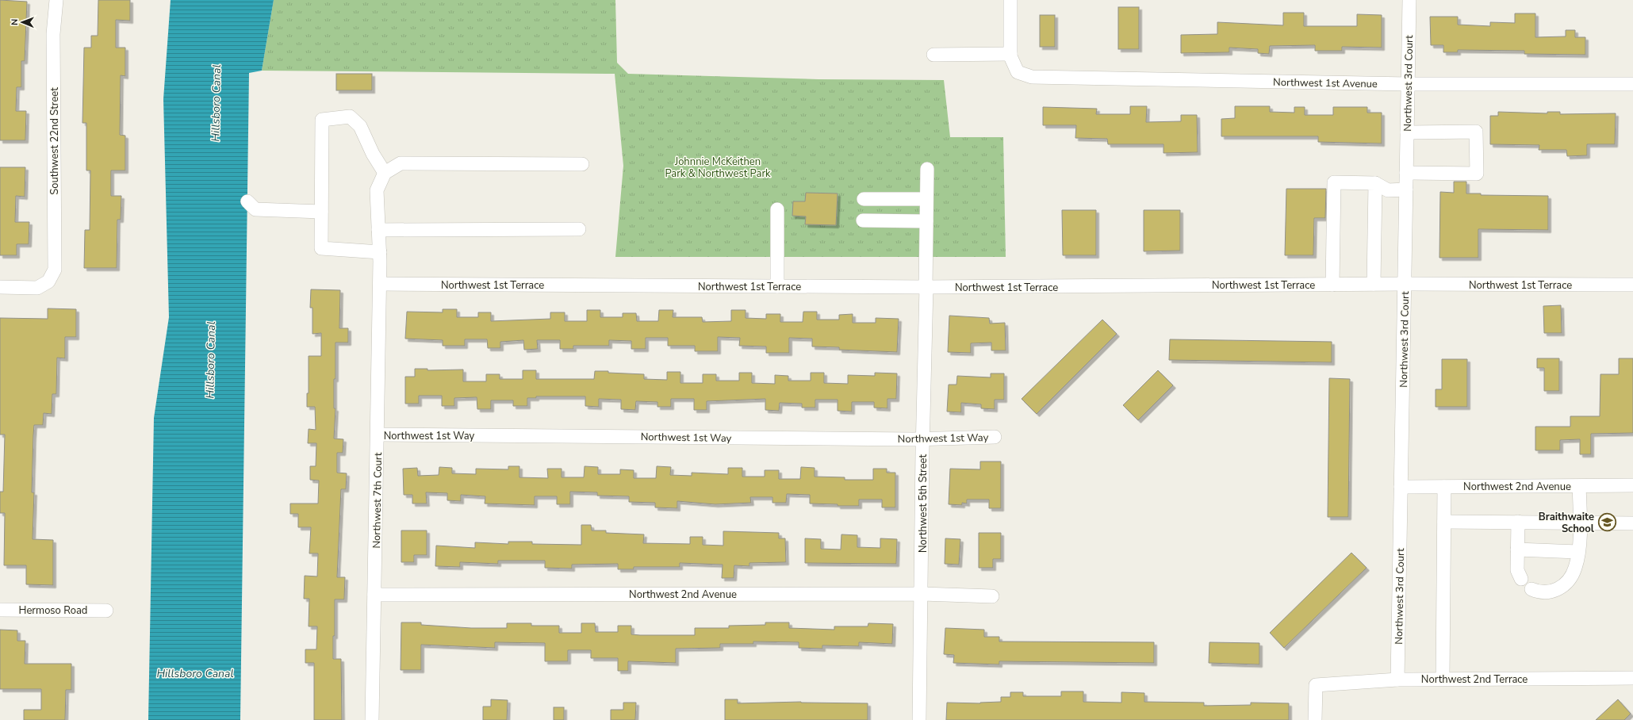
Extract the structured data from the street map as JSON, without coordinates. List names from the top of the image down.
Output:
{
  "streets": {
    "street": [
      "Northwest 1st Avenue",
      "Northwest 3rd Court",
      "Southwest 22nd Street",
      "Northwest 1st Terrace",
      "Northwest 1st Way",
      "Northwest 2nd Avenue",
      "Northwest 7th Court",
      "Northwest 5th Street",
      "Hermoso Road",
      "Northwest 2nd Terrace"
    ]
  },
  "crossings": [
    ["Northwest 1st Avenue", "Northwest 3rd Court"],
    ["Northwest 3rd Court", "Northwest 1st Terrace"],
    ["Northwest 3rd Court", "Northwest 2nd Avenue"],
    ["Northwest 3rd Court", "Northwest 2nd Terrace"],
    ["Northwest 1st Terrace", "Northwest 7th Court"],
    ["Northwest 1st Terrace", "Northwest 5th Street"],
    ["Northwest 1st Way", "Northwest 7th Court"],
    ["Northwest 1st Way", "Northwest 5th Street"],
    ["Northwest 2nd Avenue", "Northwest 7th Court"],
    ["Northwest 2nd Avenue", "Northwest 5th Street"]
  ],
  "water": ["Hillsboro Canal"],
  "parks": ["Johnnie McKeithen Park & Northwest Park"],
  "places": {
    "school or university": ["Braithwaite School"]
  },
  "north": "left"
}
